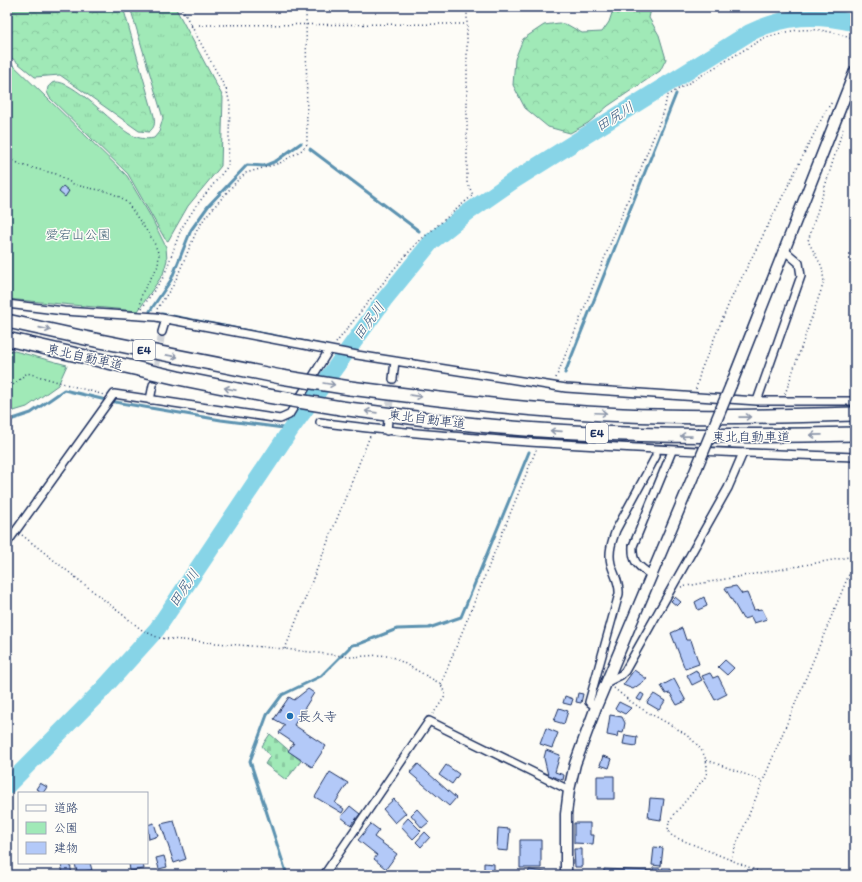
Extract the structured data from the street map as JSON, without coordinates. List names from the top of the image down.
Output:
{
  "streets": {
    "highway": ["E4", "東北自動車道"]
  },
  "water": ["田尻川"],
  "parks": ["愛宕山公園"],
  "places": ["長久寺"],
  "legend": ["道路", "公園", "建物"]
}
